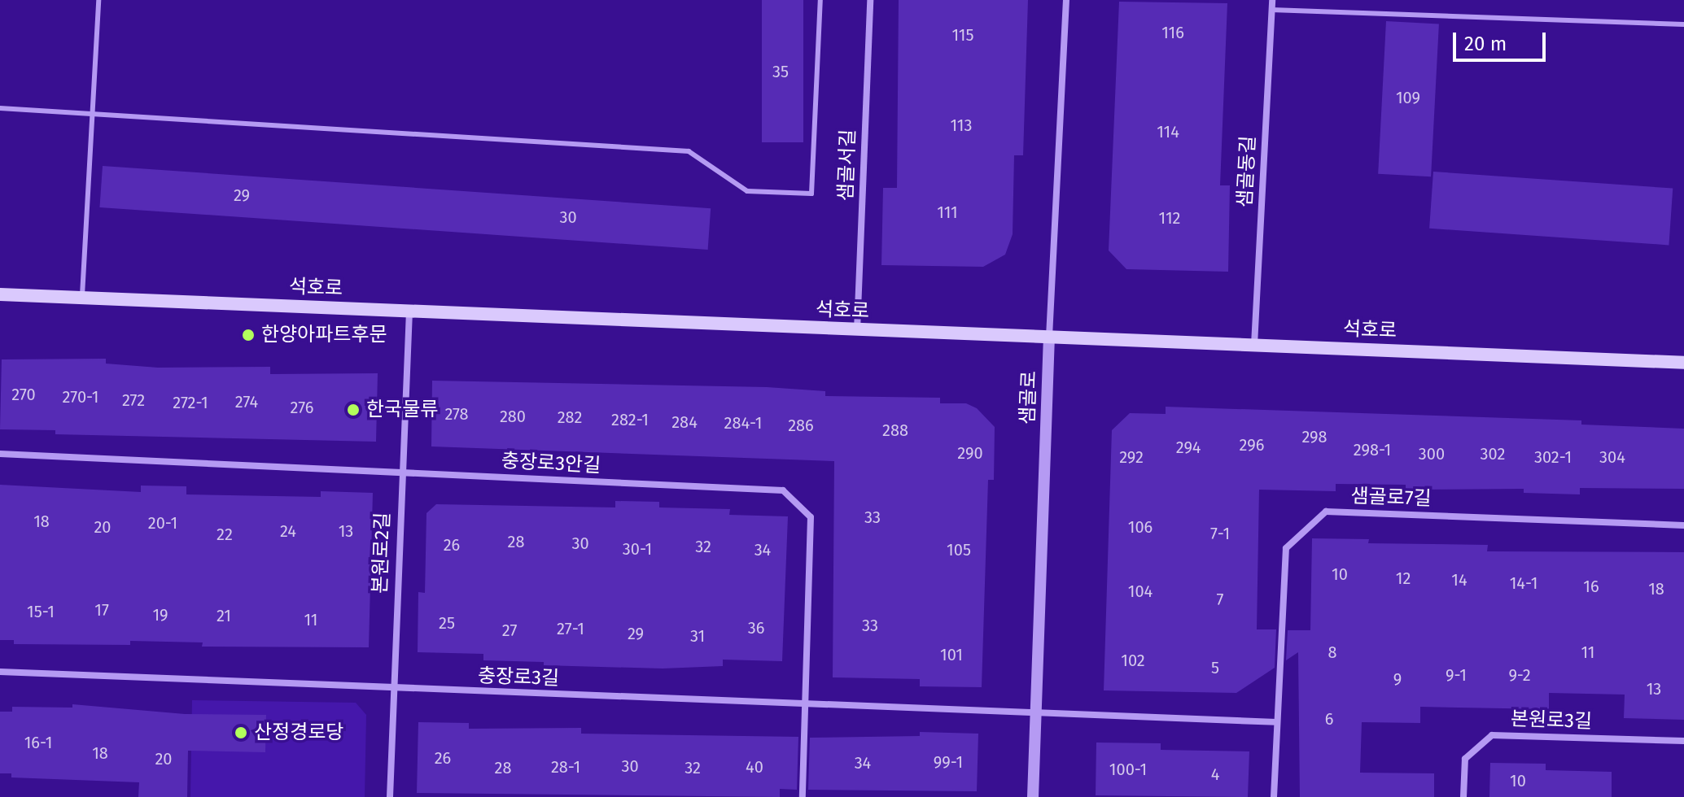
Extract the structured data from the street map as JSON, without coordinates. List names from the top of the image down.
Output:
{
  "streets": {
    "main road": ["석호로"],
    "street": [
      "샘골서길",
      "샘골동길",
      "샘골로",
      "충장로3안길",
      "샘골로7길",
      "본원로2길",
      "충장로3길",
      "본원로3길"
    ]
  },
  "crossings": [
    ["샘골서길", "석호로"],
    ["샘골동길", "석호로"],
    ["석호로", "샘골로"],
    ["석호로", "본원로2길"],
    ["샘골로", "충장로3길"],
    ["충장로3안길", "본원로2길"],
    ["충장로3안길", "충장로3길"],
    ["본원로2길", "충장로3길"]
  ],
  "places": ["한양아파트후문", "한국물류", "산정경로당"],
  "house_numbers": [
    "116",
    "115",
    "35",
    "109",
    "113",
    "114",
    "29",
    "111",
    "30",
    "112",
    "270",
    "270-1",
    "272",
    "274",
    "272-1",
    "276",
    "278",
    "280",
    "282",
    "282-1",
    "284",
    "284-1",
    "286",
    "288",
    "298",
    "296",
    "294",
    "298-1",
    "290",
    "300",
    "302",
    "292",
    "302-1",
    "304",
    "33",
    "18",
    "20-1",
    "20",
    "106",
    "24",
    "13",
    "7-1",
    "22",
    "28",
    "30",
    "26",
    "32",
    "30-1",
    "34",
    "105",
    "10",
    "12",
    "14",
    "14-1",
    "16",
    "18",
    "104",
    "7",
    "17",
    "15-1",
    "19",
    "21",
    "11",
    "25",
    "33",
    "36",
    "27-1",
    "27",
    "29",
    "31",
    "8",
    "11",
    "101",
    "102",
    "5",
    "9-1",
    "9-2",
    "9",
    "13",
    "6",
    "16-1",
    "18",
    "26",
    "20",
    "99-1",
    "34",
    "30",
    "28-1",
    "40",
    "28",
    "32",
    "100-1",
    "4",
    "10"
  ],
  "scale_bar": "20 m"
}
